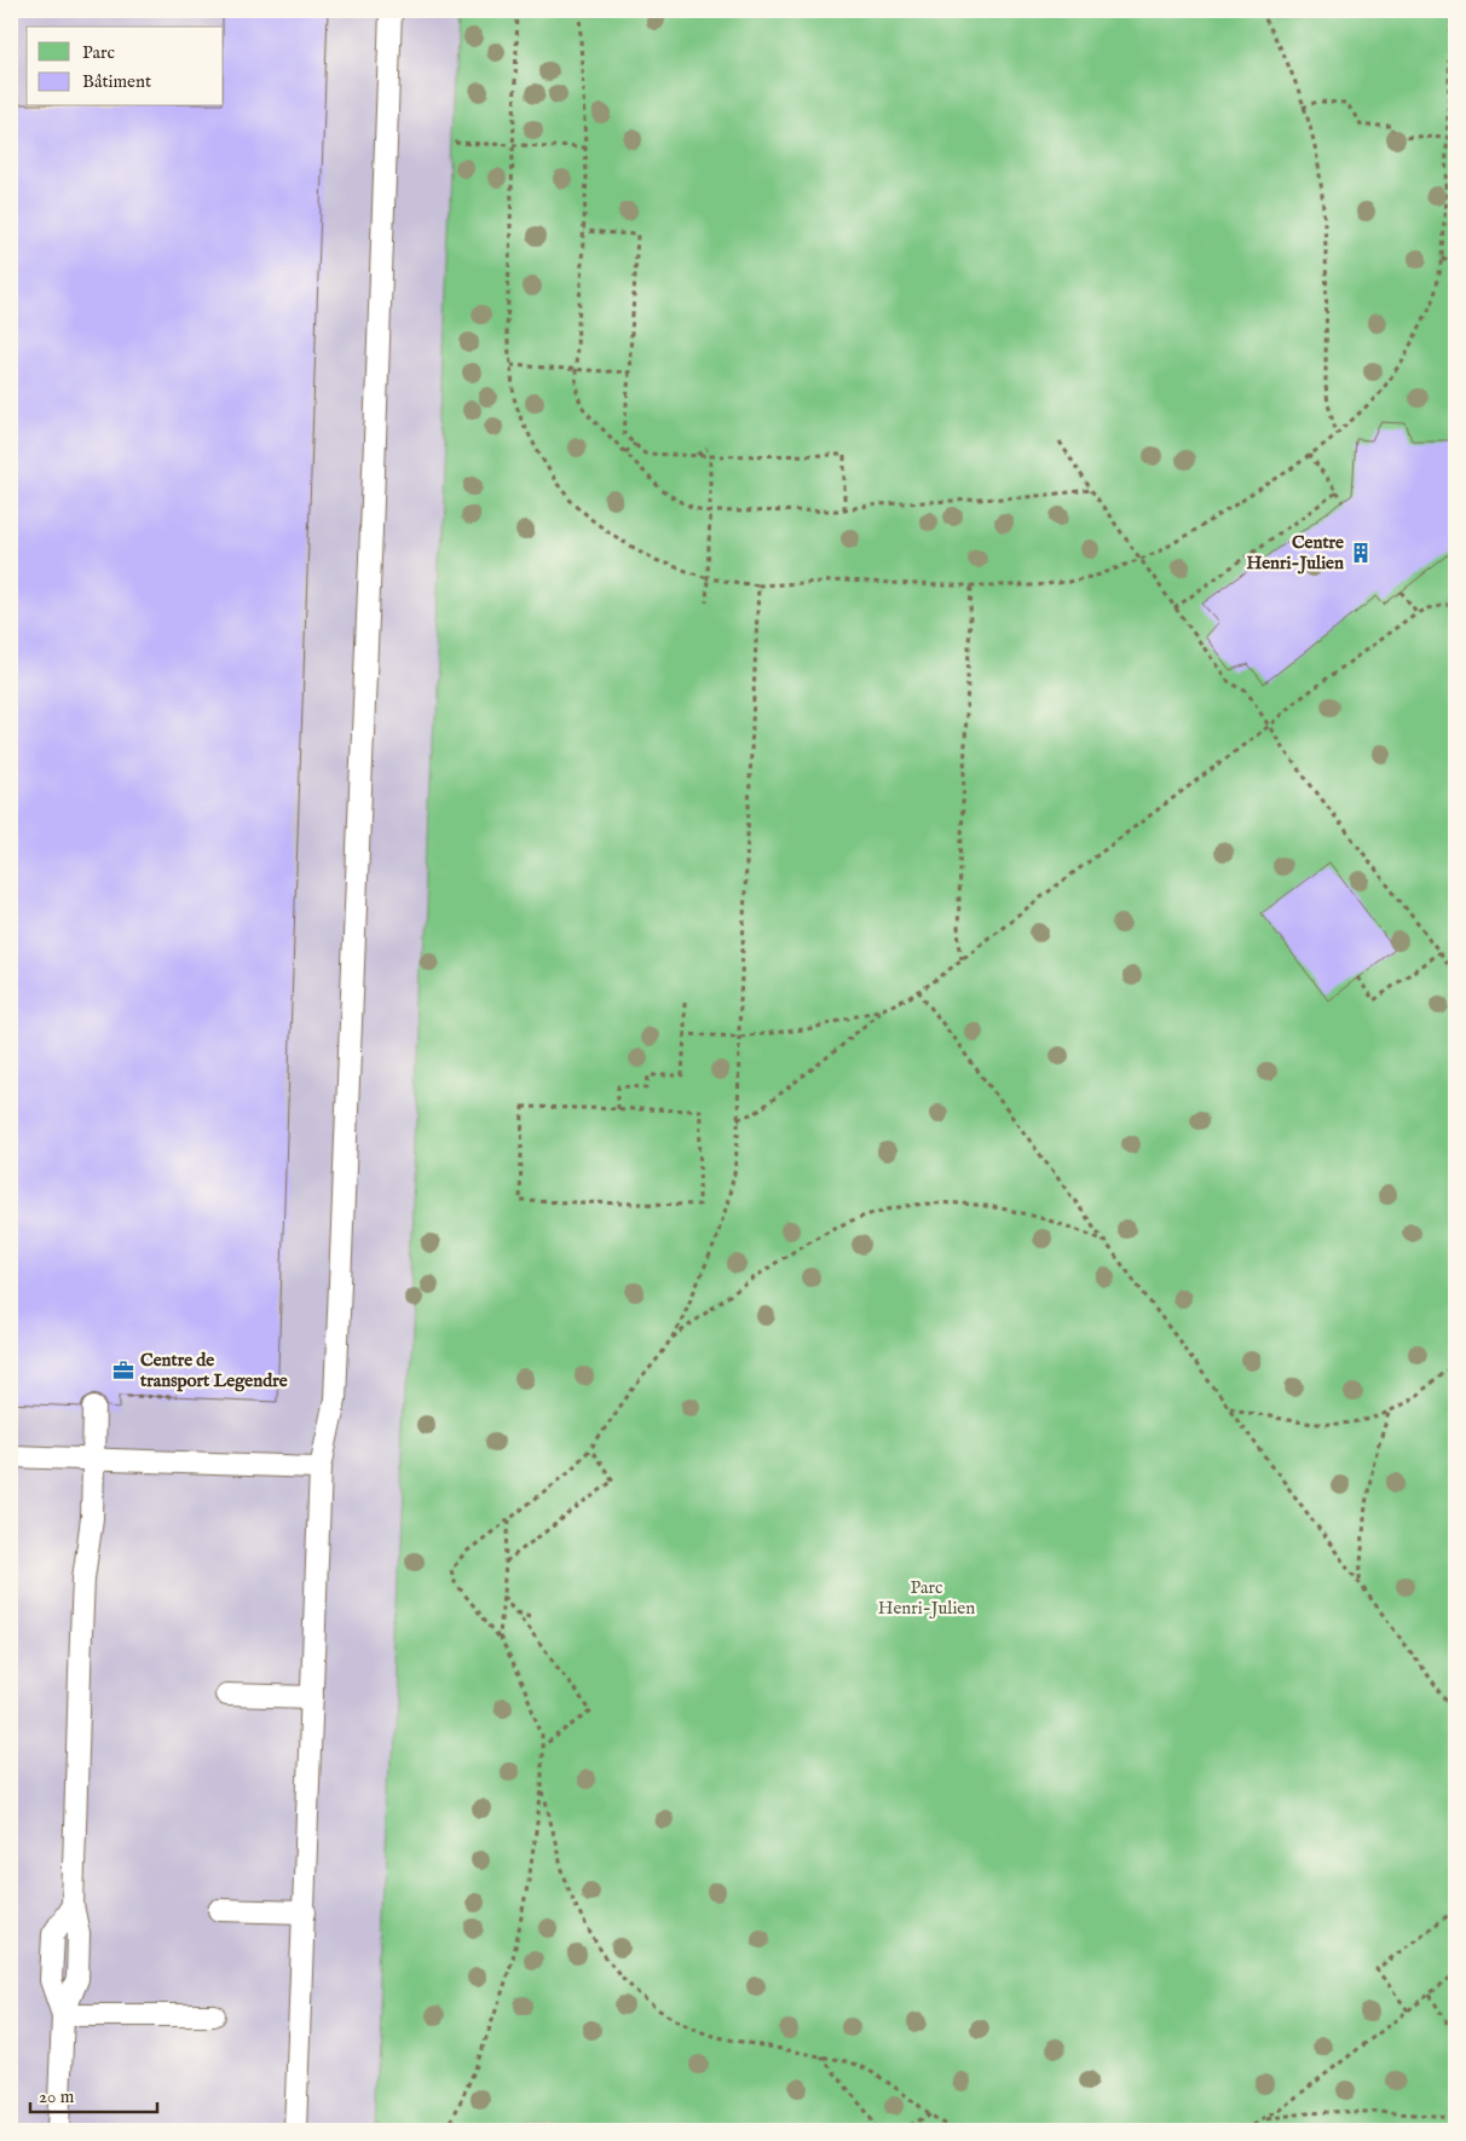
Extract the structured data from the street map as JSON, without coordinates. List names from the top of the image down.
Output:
{
  "parks": ["Parc Henri-Julien"],
  "places": {
    "building": ["Centre Henri-Julien"],
    "office": ["Centre de transport Legendre"]
  },
  "legend": ["Parc", "Bâtiment"],
  "scale_bar": "20 m"
}
